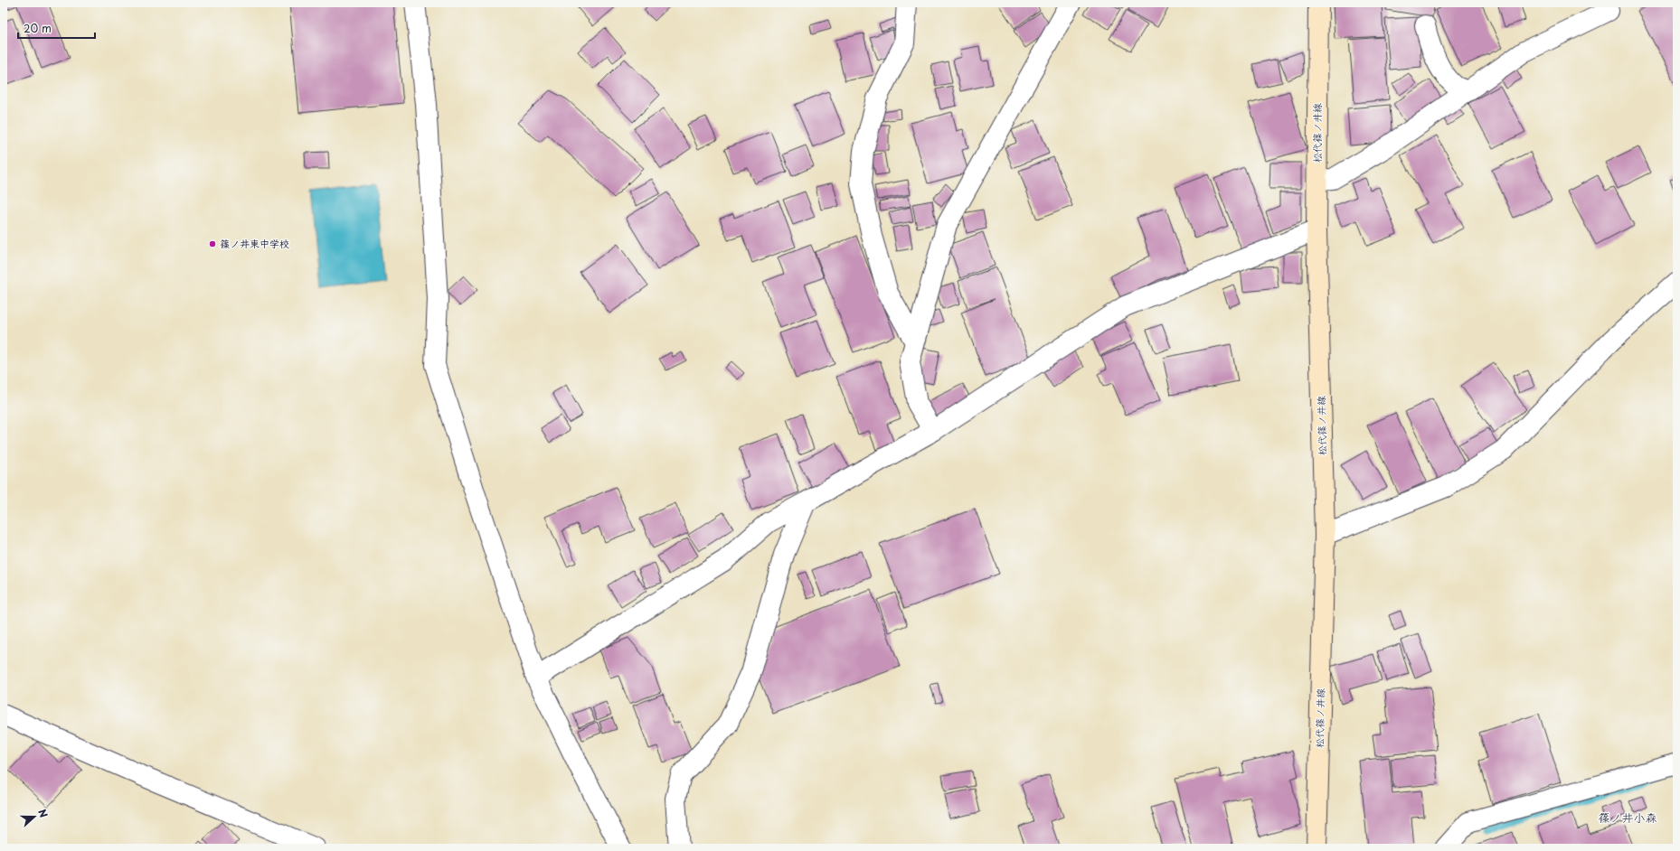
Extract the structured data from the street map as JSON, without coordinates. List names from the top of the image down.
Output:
{
  "streets": {
    "main road": ["松代篠ノ井線"]
  },
  "districts": ["篠ノ井小森"],
  "places": ["篠ノ井東中学校"],
  "scale_bar": "20 m",
  "north": "right"
}
